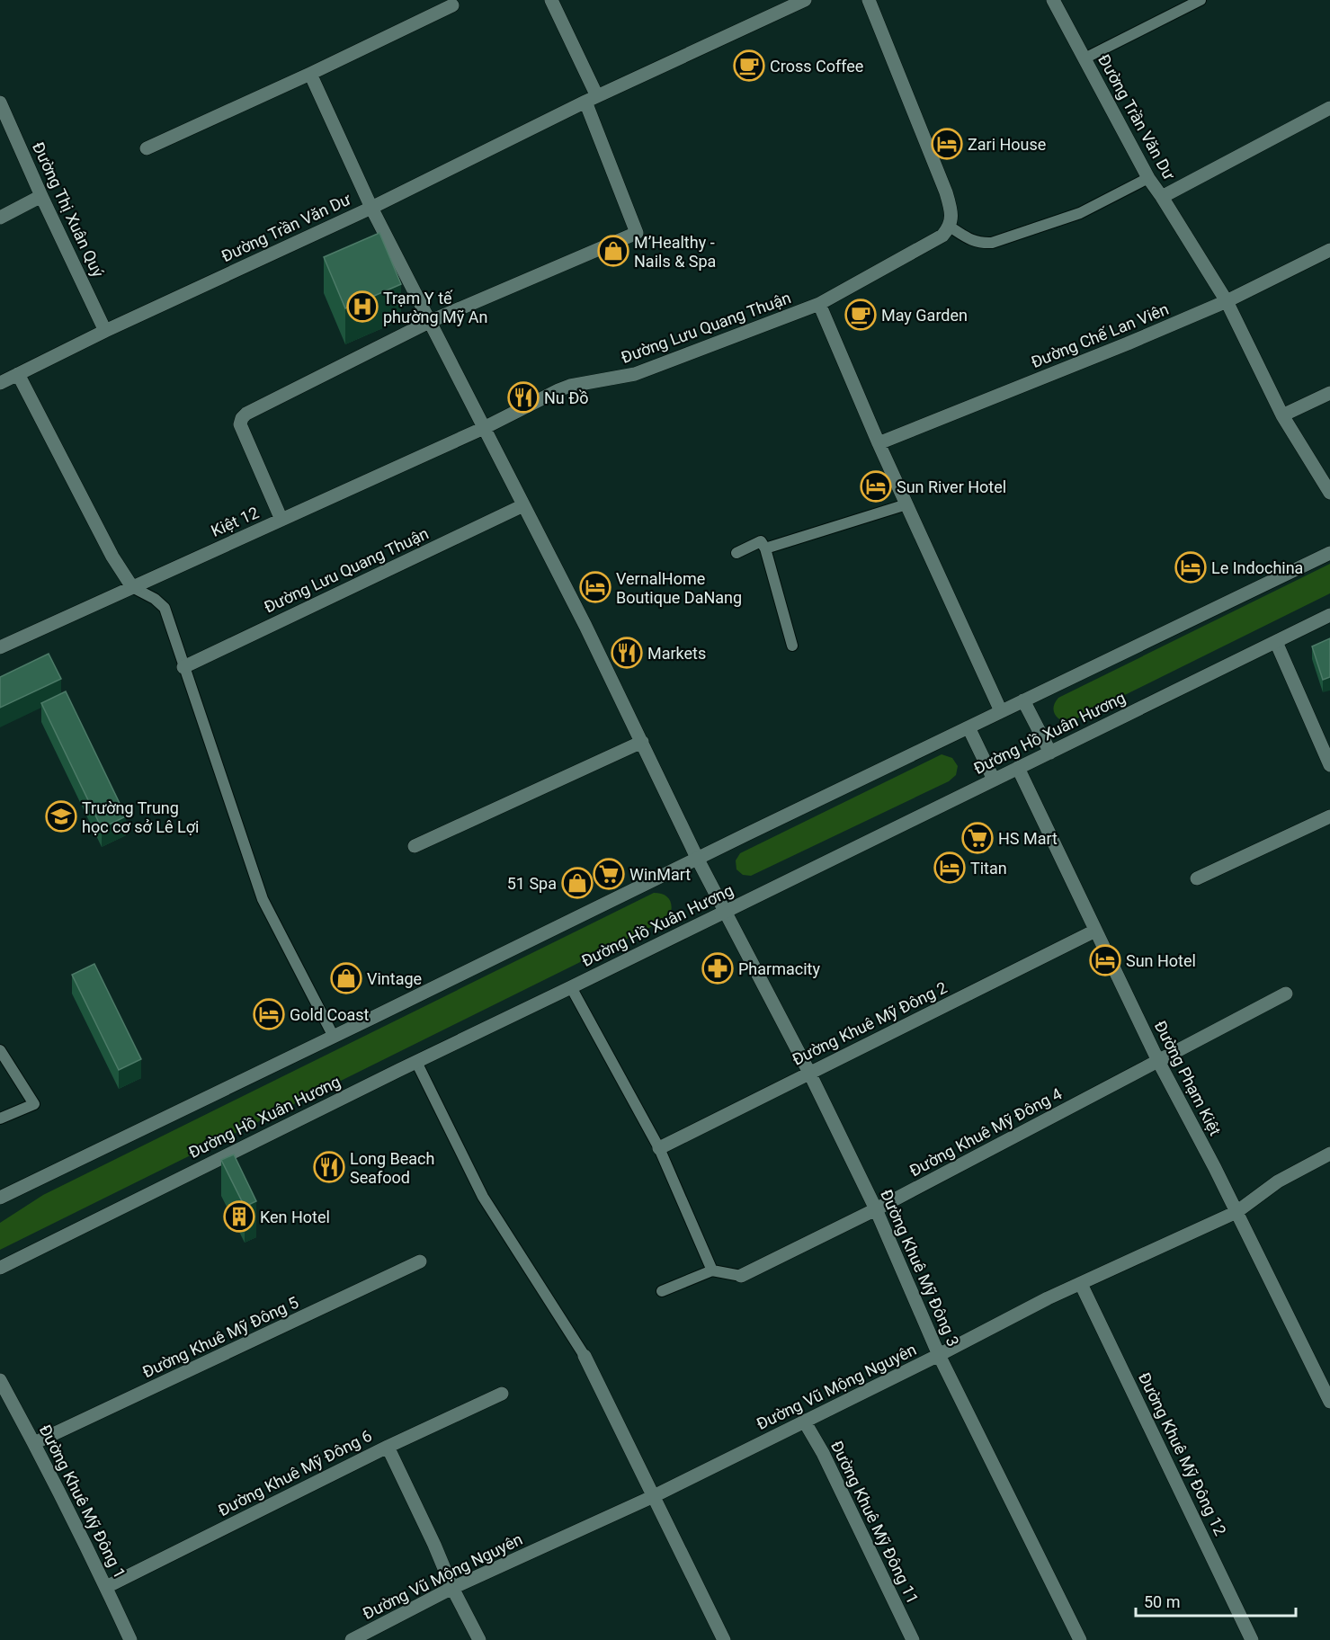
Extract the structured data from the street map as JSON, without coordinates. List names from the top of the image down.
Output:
{
  "streets": {
    "street": [
      "Đường Trần Văn Dư",
      "Đường Thị Xuân Quý",
      "Đường Lưu Quang Thuận",
      "Đường Chế Lan Viên",
      "Kiệt 12",
      "Đường Hồ Xuân Hương",
      "Đường Khuê Mỹ Đông 2",
      "Đường Phạm Kiệt",
      "Đường Khuê Mỹ Đông 4",
      "Đường Khuê Mỹ Đông 3",
      "Đường Khuê Mỹ Đông 5",
      "Đường Vũ Mộng Nguyên",
      "Đường Khuê Mỹ Đông 12",
      "Đường Khuê Mỹ Đông 6",
      "Đường Khuê Mỹ Đông 1",
      "Đường Khuê Mỹ Đông 11"
    ]
  },
  "crossings": [
    ["Đường Trần Văn Dư", "Đường Thị Xuân Quý"],
    ["Đường Lưu Quang Thuận", "Kiệt 12"],
    ["Đường Hồ Xuân Hương", "Đường Phạm Kiệt"],
    ["Đường Hồ Xuân Hương", "Đường Khuê Mỹ Đông 3"],
    ["Đường Khuê Mỹ Đông 2", "Đường Phạm Kiệt"],
    ["Đường Khuê Mỹ Đông 2", "Đường Khuê Mỹ Đông 3"],
    ["Đường Phạm Kiệt", "Đường Khuê Mỹ Đông 4"],
    ["Đường Phạm Kiệt", "Đường Vũ Mộng Nguyên"],
    ["Đường Khuê Mỹ Đông 4", "Đường Khuê Mỹ Đông 3"],
    ["Đường Khuê Mỹ Đông 3", "Đường Vũ Mộng Nguyên"],
    ["Đường Khuê Mỹ Đông 5", "Đường Khuê Mỹ Đông 1"],
    ["Đường Vũ Mộng Nguyên", "Đường Khuê Mỹ Đông 12"],
    ["Đường Vũ Mộng Nguyên", "Đường Khuê Mỹ Đông 11"],
    ["Đường Khuê Mỹ Đông 6", "Đường Khuê Mỹ Đông 1"]
  ],
  "places": {
    "cafe": ["Cross Coffee", "May Garden"],
    "hotel": [
      "Zari House",
      "Sun River Hotel",
      "Le Indochina",
      "VernalHome Boutique DaNang",
      "Titan",
      "Sun Hotel",
      "Gold Coast"
    ],
    "shop": ["M’Healthy - Nails & Spa", "51 Spa", "Vintage"],
    "hospital": ["Trạm Y tế phường Mỹ An"],
    "restaurant": ["Nu Đồ", "Markets", "Long Beach Seafood"],
    "school or university": ["Trường Trung học cơ sở Lê Lợi"],
    "supermarket": ["HS Mart", "WinMart"],
    "pharmacy": ["Pharmacity"],
    "building": ["Ken Hotel"]
  },
  "scale_bar": "50 m"
}
